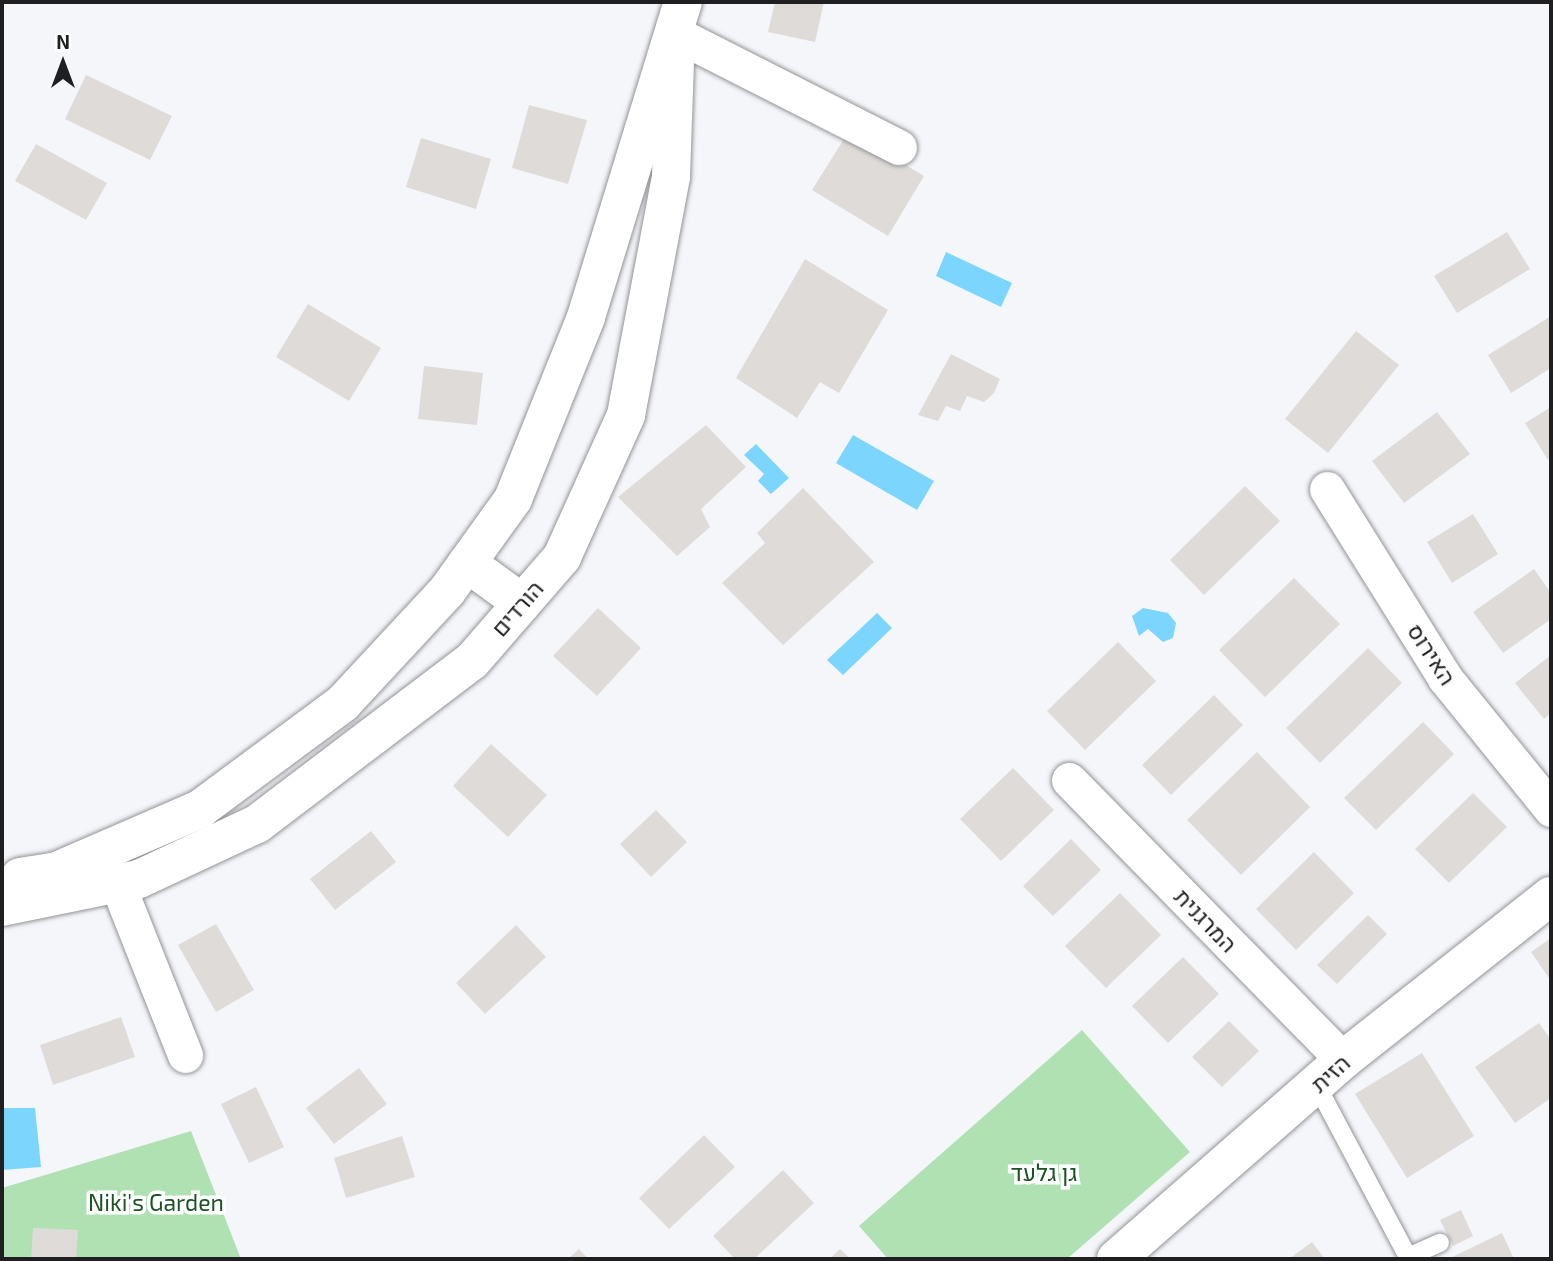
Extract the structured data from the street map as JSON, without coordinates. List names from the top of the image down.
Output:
{
  "streets": {
    "street": [
      "הורדים",
      "האירוס",
      "המרגנית",
      "הזית"
    ]
  },
  "crossings": [
    ["המרגנית", "הזית"]
  ],
  "parks": ["גן גלעד", "Niki's Garden"],
  "north": "top"
}
